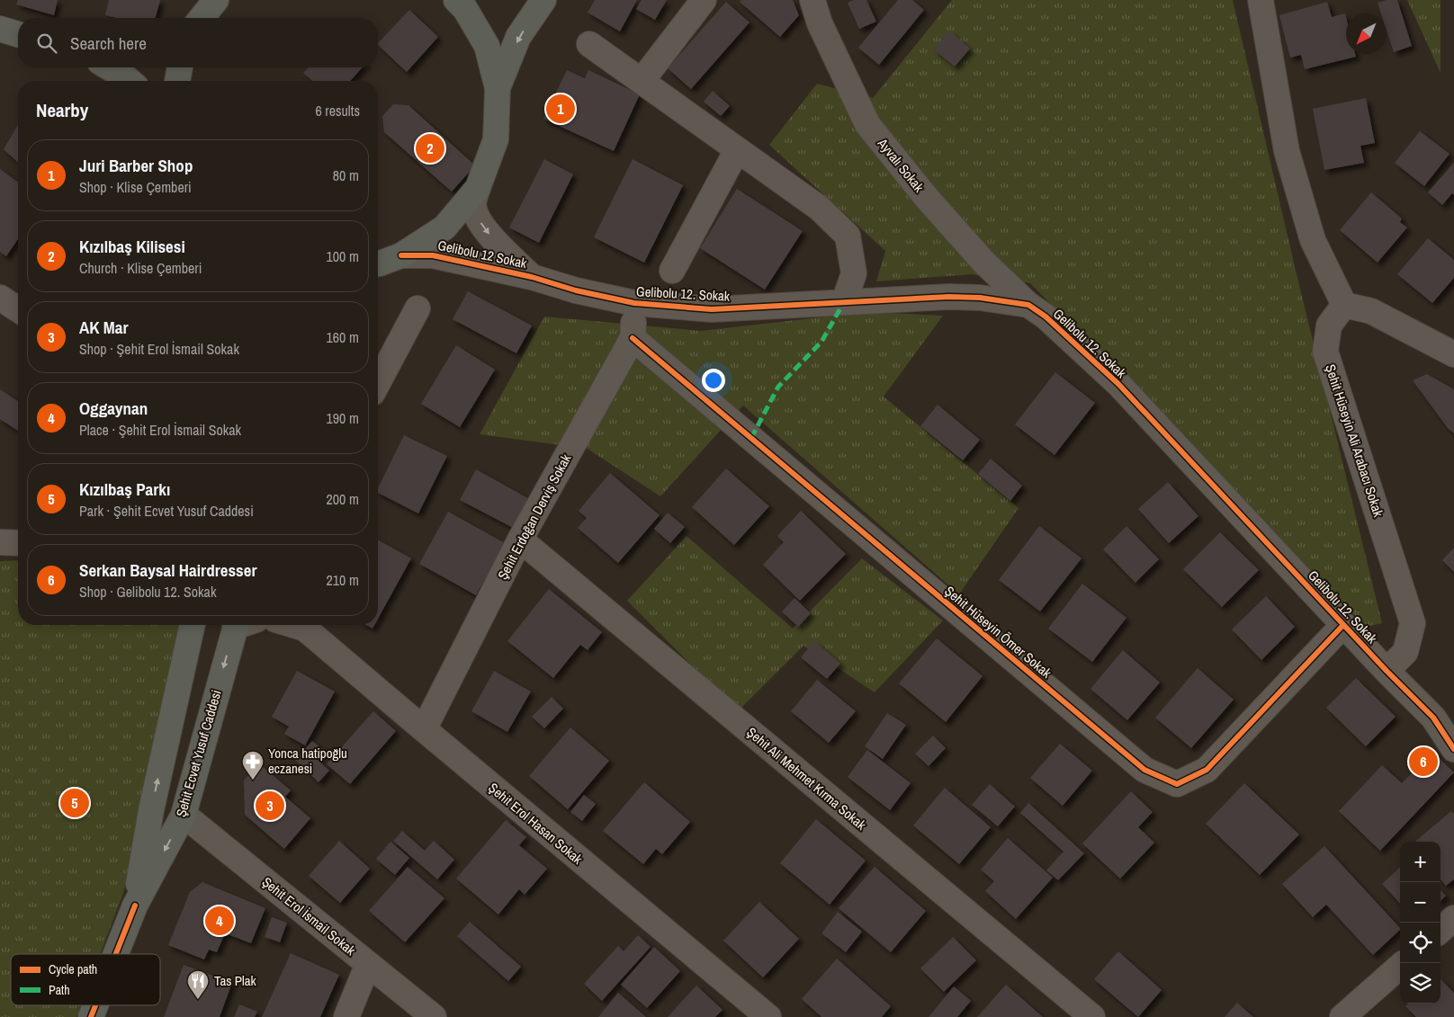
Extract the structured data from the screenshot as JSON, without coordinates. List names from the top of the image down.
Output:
{
  "streets": {
    "main road": ["Şehit Ecvet Yusuf Caddesi"],
    "street": [
      "Ayvalı Sokak",
      "Gelibolu 12 Sokak",
      "Gelibolu 12. Sokak",
      "Şehit Hüseyin Ali Arabacı Sokak",
      "Şehit Erdoğan Derviş Sokak",
      "Şehit Hüseyin Ömer Sokak",
      "Şehit Ali Mehmet Kırma Sokak",
      "Şehit Erol Hasan Sokak",
      "Şehit Erol İsmail Sokak"
    ]
  },
  "crossings": [
    ["Ayvalı Sokak", "Gelibolu 12. Sokak"],
    ["Gelibolu 12 Sokak", "Gelibolu 12. Sokak"],
    ["Gelibolu 12. Sokak", "Şehit Hüseyin Ali Arabacı Sokak"],
    ["Gelibolu 12. Sokak", "Şehit Erdoğan Derviş Sokak"],
    ["Gelibolu 12. Sokak", "Şehit Hüseyin Ömer Sokak"],
    ["Şehit Erdoğan Derviş Sokak", "Şehit Hüseyin Ömer Sokak"],
    ["Şehit Erdoğan Derviş Sokak", "Şehit Ali Mehmet Kırma Sokak"],
    ["Şehit Erdoğan Derviş Sokak", "Şehit Erol Hasan Sokak"],
    ["Şehit Ecvet Yusuf Caddesi", "Şehit Erol İsmail Sokak"]
  ],
  "one_way": ["Gelibolu 12 Sokak"],
  "places": {
    "pharmacy": ["Yonca hatipoğlu eczanesi"],
    "restaurant": ["Tas Plak"]
  },
  "legend": ["Cycle path", "Path"],
  "north": "bottom left",
  "page": {
    "search": "Search here",
    "heading": ["Nearby", "6 results"],
    "pins": [
      "1",
      "2",
      "6",
      "5",
      "3",
      "4"
    ],
    "list": [
      {
        "mark": "1",
        "name": "Juri Barber Shop",
        "note": "Shop · Klise Çemberi",
        "value": "80 m"
      },
      {
        "mark": "2",
        "name": "Kızılbaş Kilisesi",
        "note": "Church · Klise Çemberi",
        "value": "100 m"
      },
      {
        "mark": "3",
        "name": "AK Mar",
        "note": "Shop · Şehit Erol İsmail Sokak",
        "value": "160 m"
      },
      {
        "mark": "4",
        "name": "Oggaynan",
        "note": "Place · Şehit Erol İsmail Sokak",
        "value": "190 m"
      },
      {
        "mark": "5",
        "name": "Kızılbaş Parkı",
        "note": "Park · Şehit Ecvet Yusuf Caddesi",
        "value": "200 m"
      },
      {
        "mark": "6",
        "name": "Serkan Baysal Hairdresser",
        "note": "Shop · Gelibolu 12. Sokak",
        "value": "210 m"
      }
    ],
    "map_buttons": ["+", "−"]
  }
}
